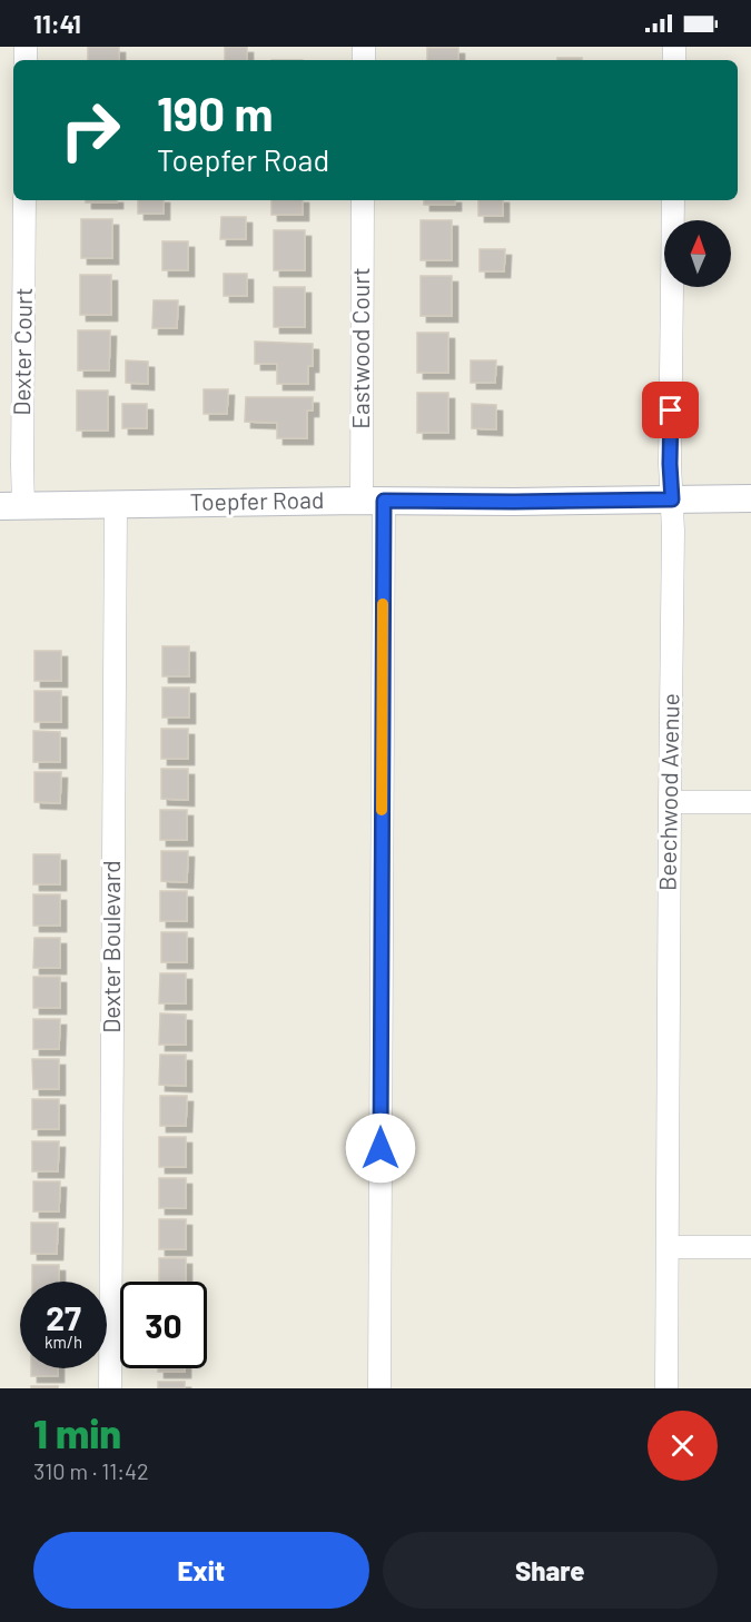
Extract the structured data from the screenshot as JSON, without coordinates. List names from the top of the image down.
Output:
{
  "streets": {
    "street": [
      "Eastwood Court",
      "Dexter Court",
      "Toepfer Road",
      "Beechwood Avenue",
      "Dexter Boulevard"
    ]
  },
  "crossings": [
    ["Eastwood Court", "Toepfer Road"],
    ["Dexter Court", "Toepfer Road"],
    ["Toepfer Road", "Beechwood Avenue"],
    ["Toepfer Road", "Dexter Boulevard"]
  ],
  "north": "top",
  "page": {
    "status": "11:41",
    "turn": ["190 m", "Toepfer Road"],
    "speed": "27 km/h",
    "limit": "30",
    "heading": ["1 min", "310 m · 11:42"],
    "buttons": ["Exit", "Share"]
  }
}
